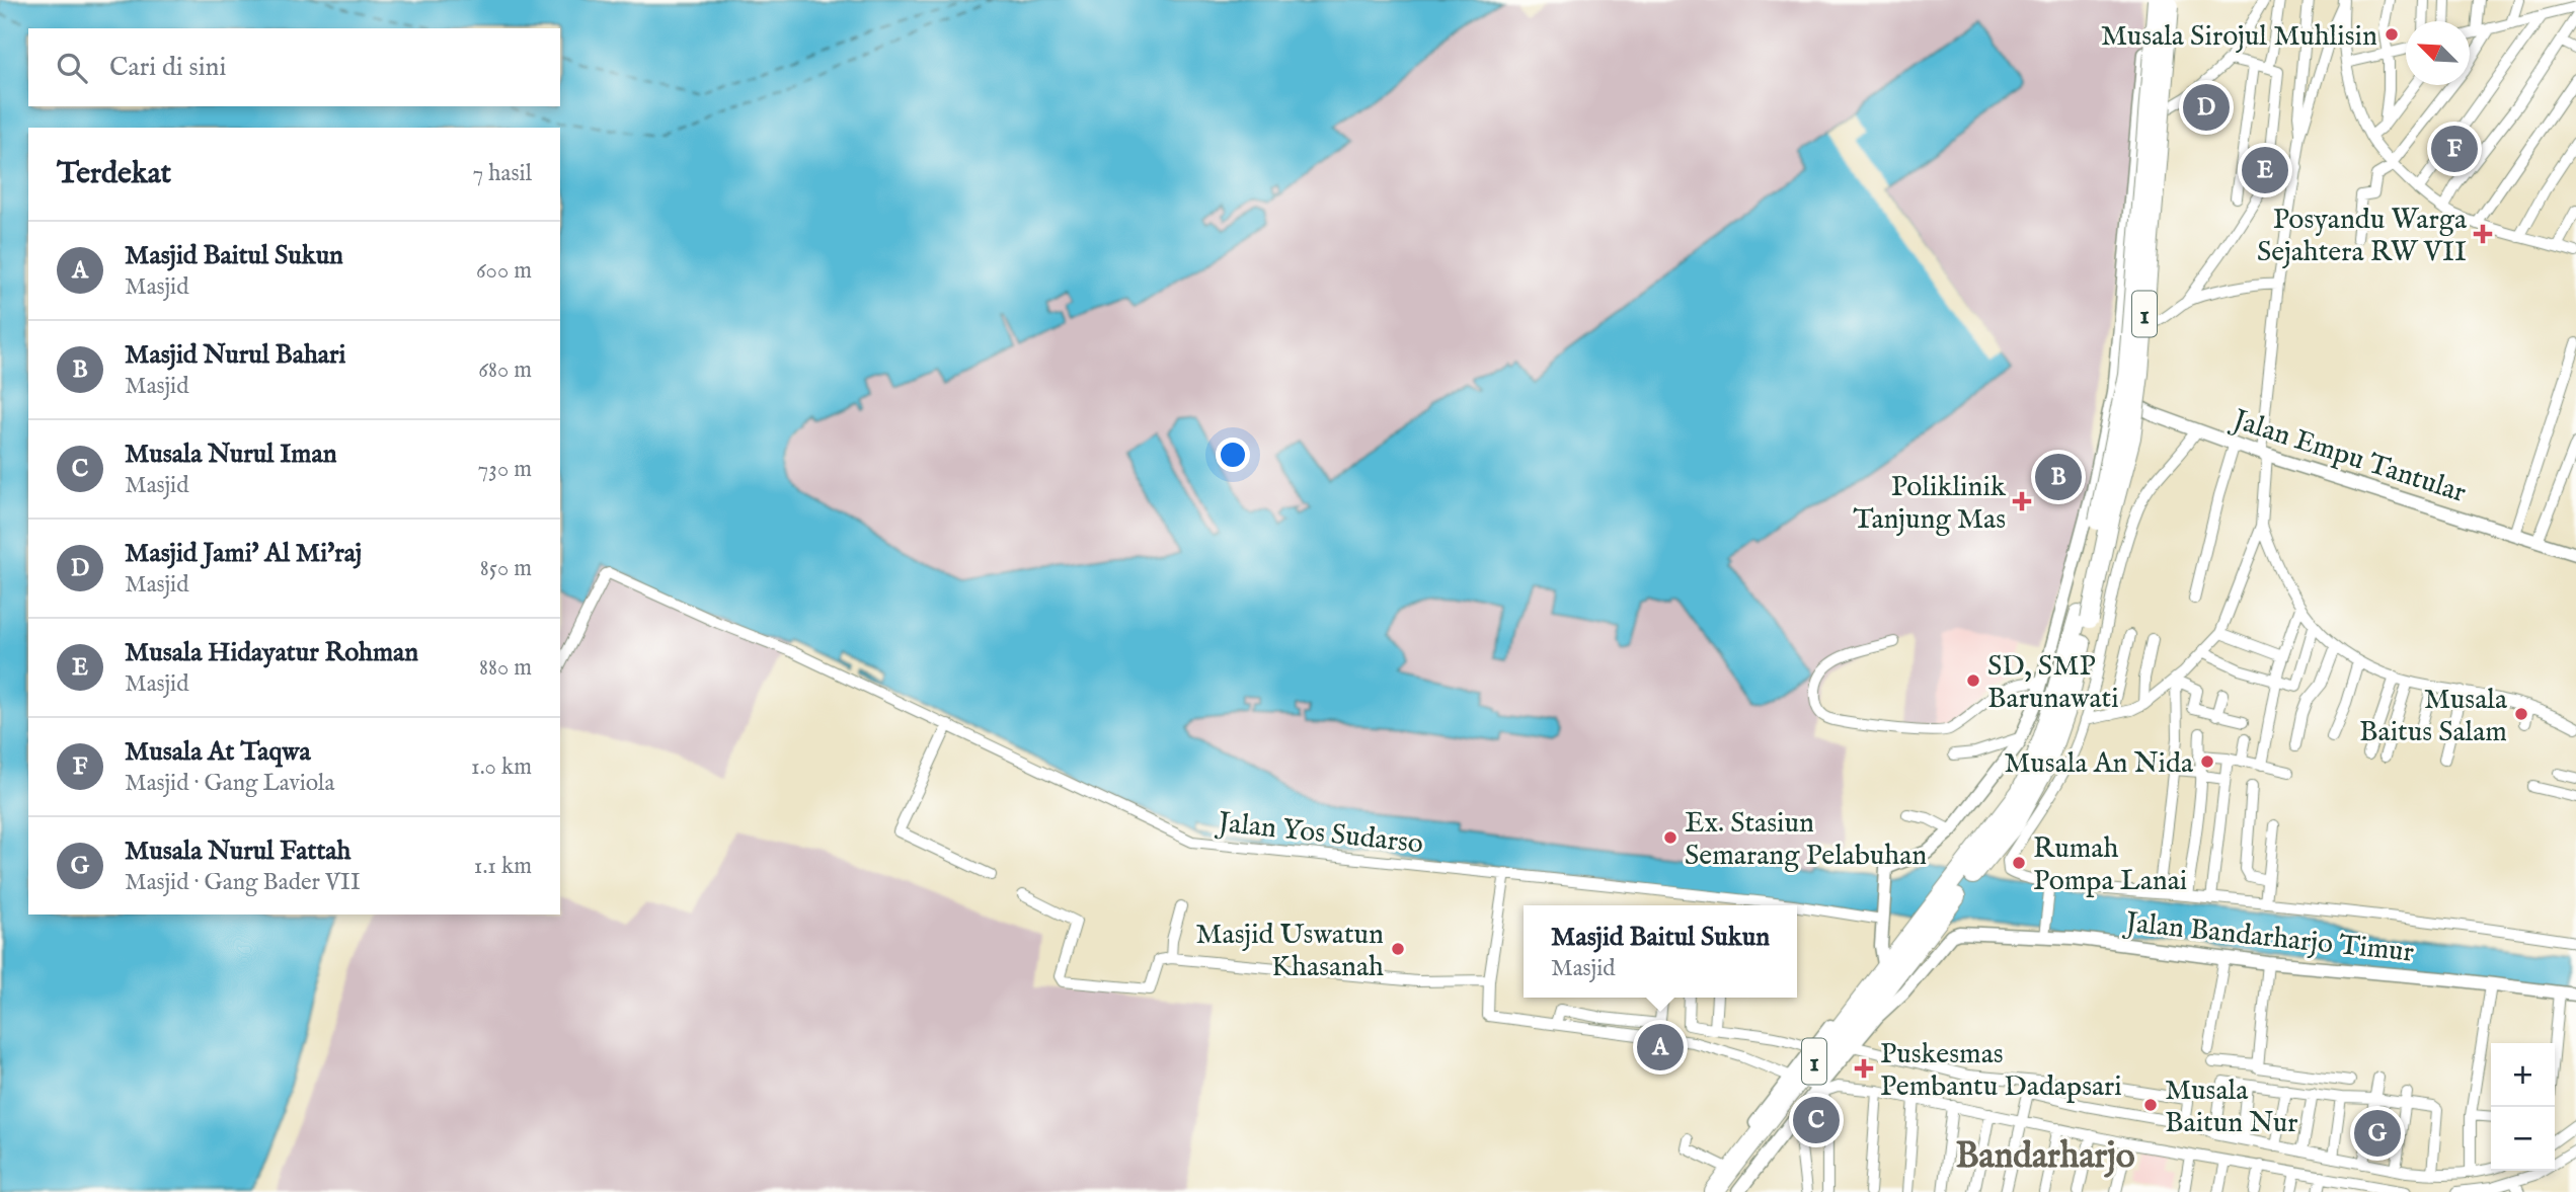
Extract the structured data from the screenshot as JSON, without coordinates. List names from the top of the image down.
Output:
{
  "streets": {
    "highway": ["1"],
    "street": ["Jalan Empu Tantular", "Jalan Yos Sudarso", "Jalan Bandarharjo Timur"]
  },
  "crossings": [
    ["1", "Jalan Bandarharjo Timur"]
  ],
  "districts": ["Bandarharjo"],
  "places": {
    "other": [
      "Musala Sirojul Muhlisin",
      "SD, SMP Barunawati",
      "Musala Baitus Salam",
      "Musala An Nida",
      "Ex. Stasiun Semarang Pelabuhan",
      "Rumah Pompa Lanai",
      "Masjid Uswatun Khasanah",
      "Musala Baitun Nur"
    ],
    "health": ["Posyandu Warga Sejahtera RW VII", "Poliklinik Tanjung Mas", "Puskesmas Pembantu Dadapsari"]
  },
  "north": "top left",
  "page": {
    "search": "Cari di sini",
    "pins": [
      "D",
      "F",
      "E",
      "B",
      "A",
      "C",
      "G"
    ],
    "heading": ["Terdekat", "7 hasil"],
    "list": [
      {
        "mark": "A",
        "name": "Masjid Baitul Sukun",
        "note": "Masjid",
        "value": "600 m"
      },
      {
        "mark": "B",
        "name": "Masjid Nurul Bahari",
        "note": "Masjid",
        "value": "680 m"
      },
      {
        "mark": "C",
        "name": "Musala Nurul Iman",
        "note": "Masjid",
        "value": "730 m"
      },
      {
        "mark": "D",
        "name": "Masjid Jami' Al Mi'raj",
        "note": "Masjid",
        "value": "850 m"
      },
      {
        "mark": "E",
        "name": "Musala Hidayatur Rohman",
        "note": "Masjid",
        "value": "880 m"
      },
      {
        "mark": "F",
        "name": "Musala At Taqwa",
        "note": "Masjid · Gang Laviola",
        "value": "1.0 km"
      },
      {
        "mark": "G",
        "name": "Musala Nurul Fattah",
        "note": "Masjid · Gang Bader VII",
        "value": "1.1 km"
      }
    ],
    "popup": ["Masjid Baitul Sukun", "Masjid"],
    "map_buttons": ["+", "−"]
  }
}
